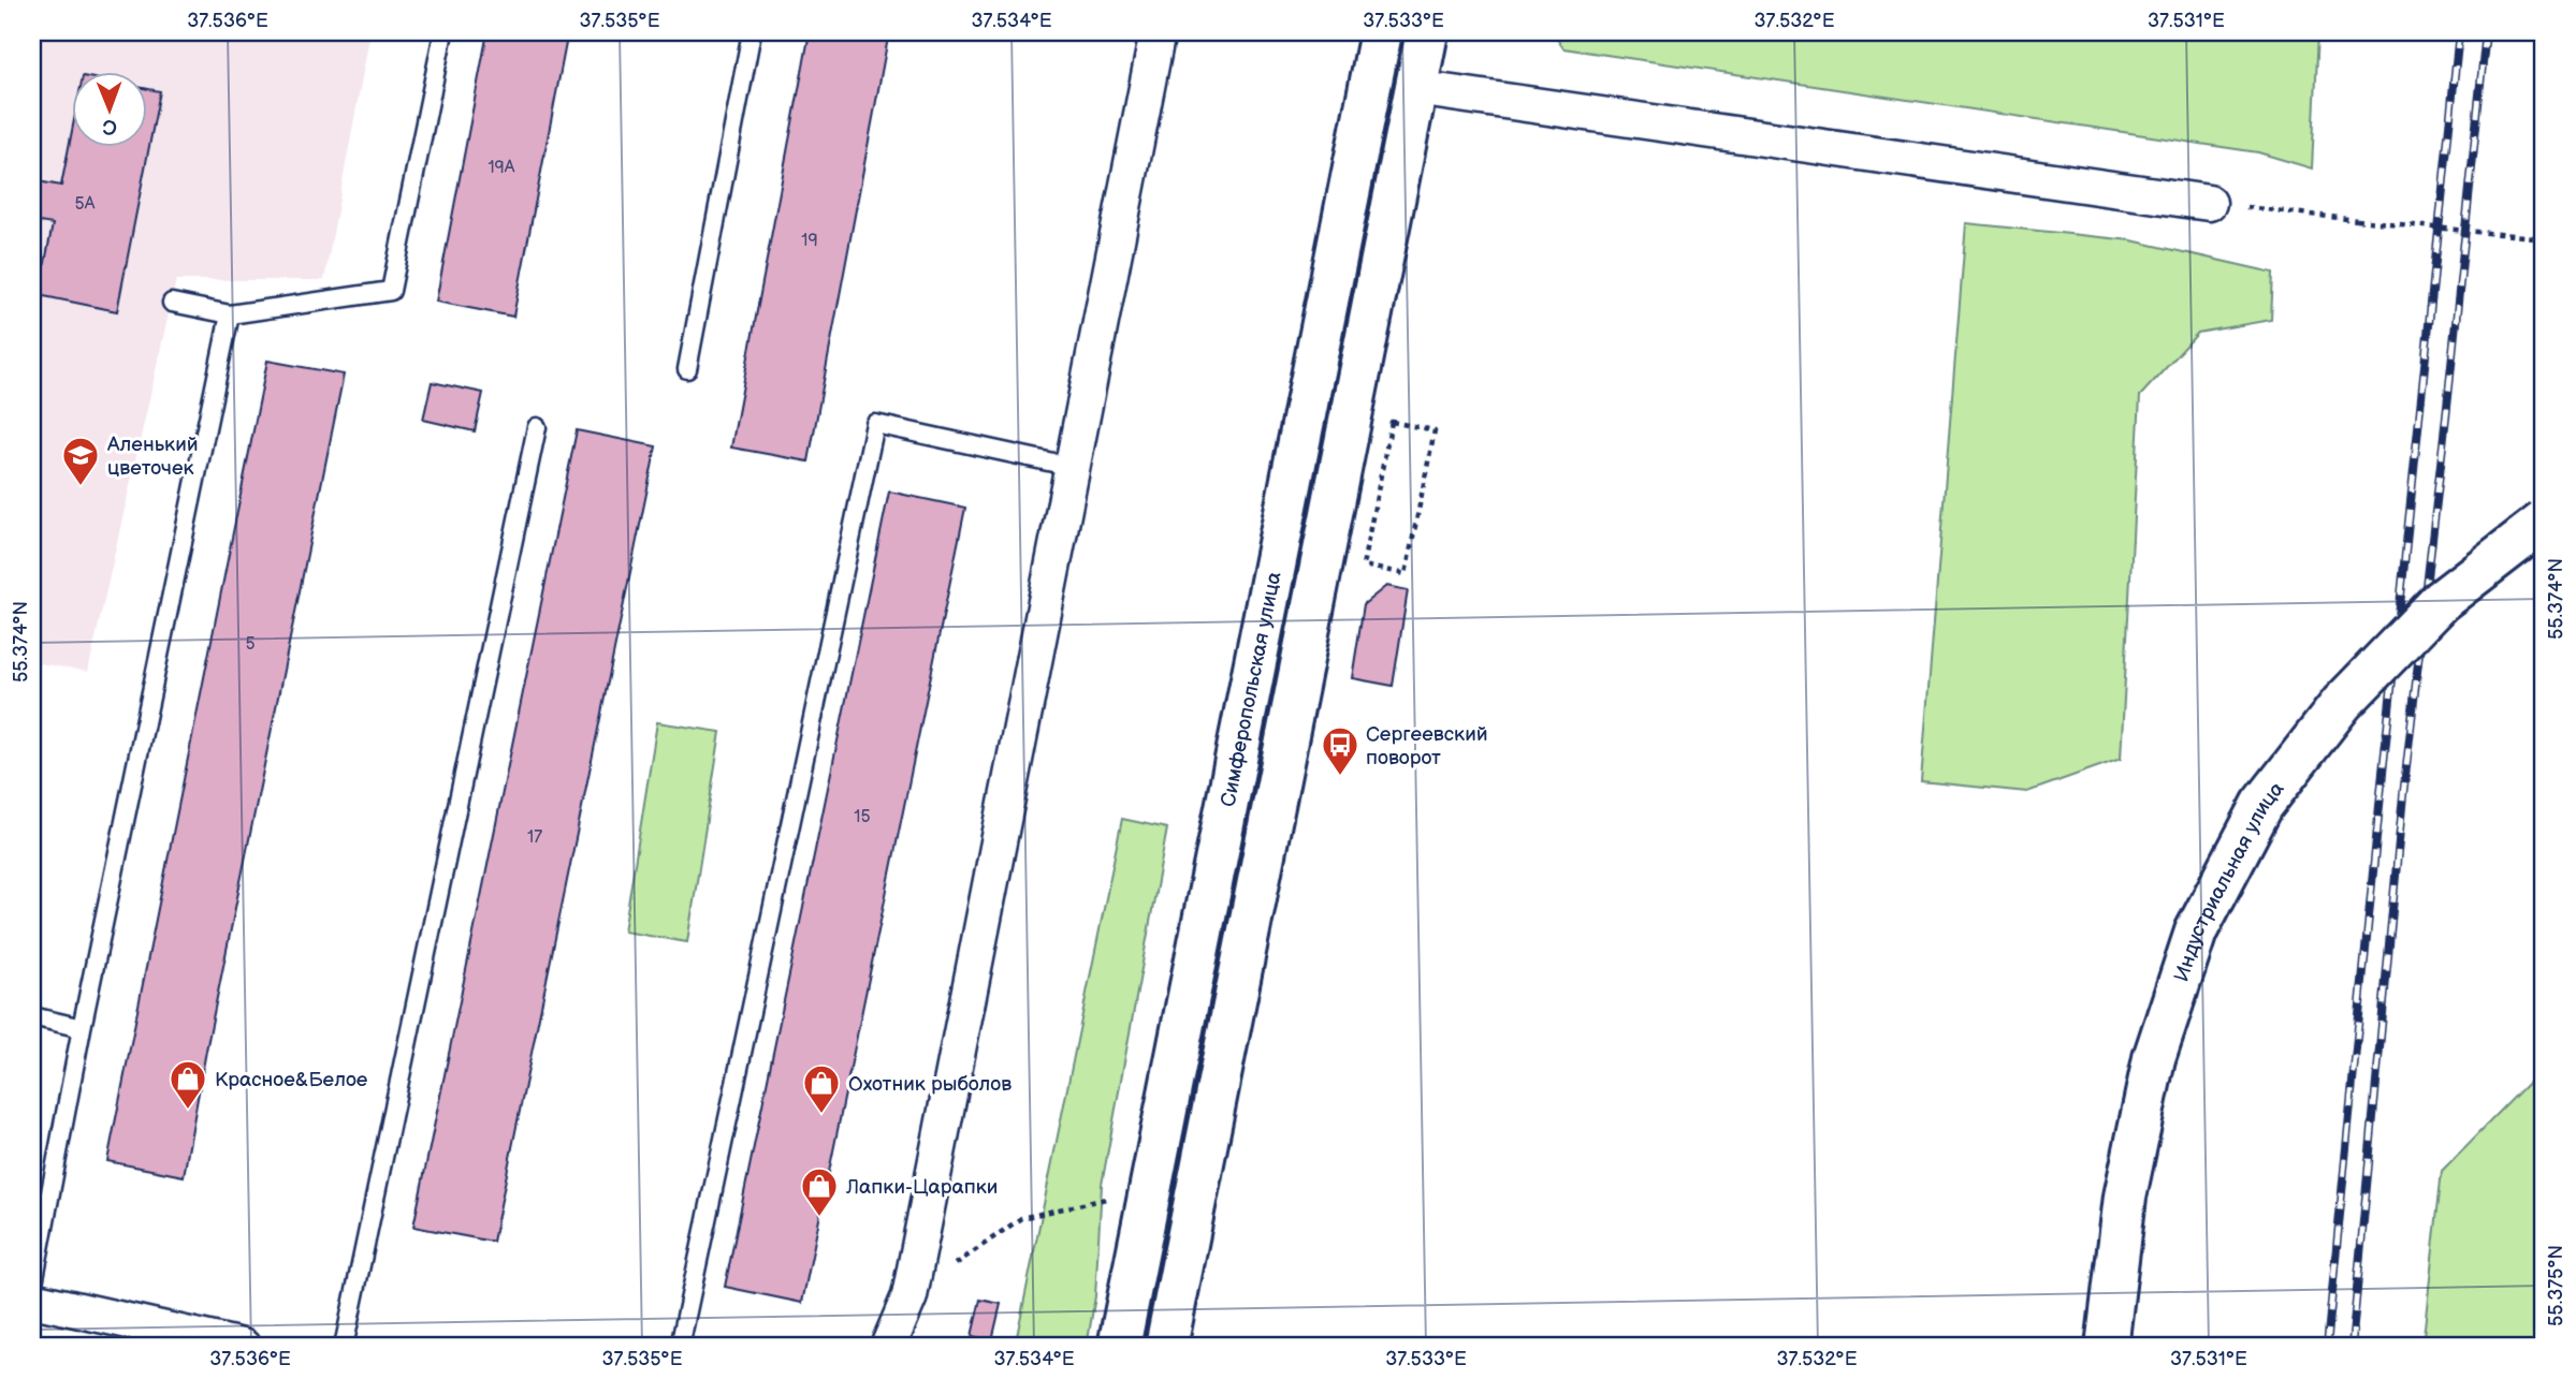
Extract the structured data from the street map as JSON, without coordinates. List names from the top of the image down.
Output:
{
  "streets": {
    "main road": ["Симферопольская улица", "Индустриальная улица"]
  },
  "places": {
    "school or university": ["Аленький цветочек"],
    "bus stop": ["Сергеевский поворот"],
    "shop": ["Красное&Белое", "Охотник рыболов", "Лапки-Царапки"]
  },
  "house_numbers": [
    "19А",
    "5А",
    "19",
    "5",
    "15",
    "17"
  ],
  "north": "bottom",
  "coordinates": [
    "37.536°E",
    "37.535°E",
    "37.534°E",
    "37.533°E",
    "37.532°E",
    "37.531°E",
    "55.374°N",
    "55.375°N"
  ]
}
